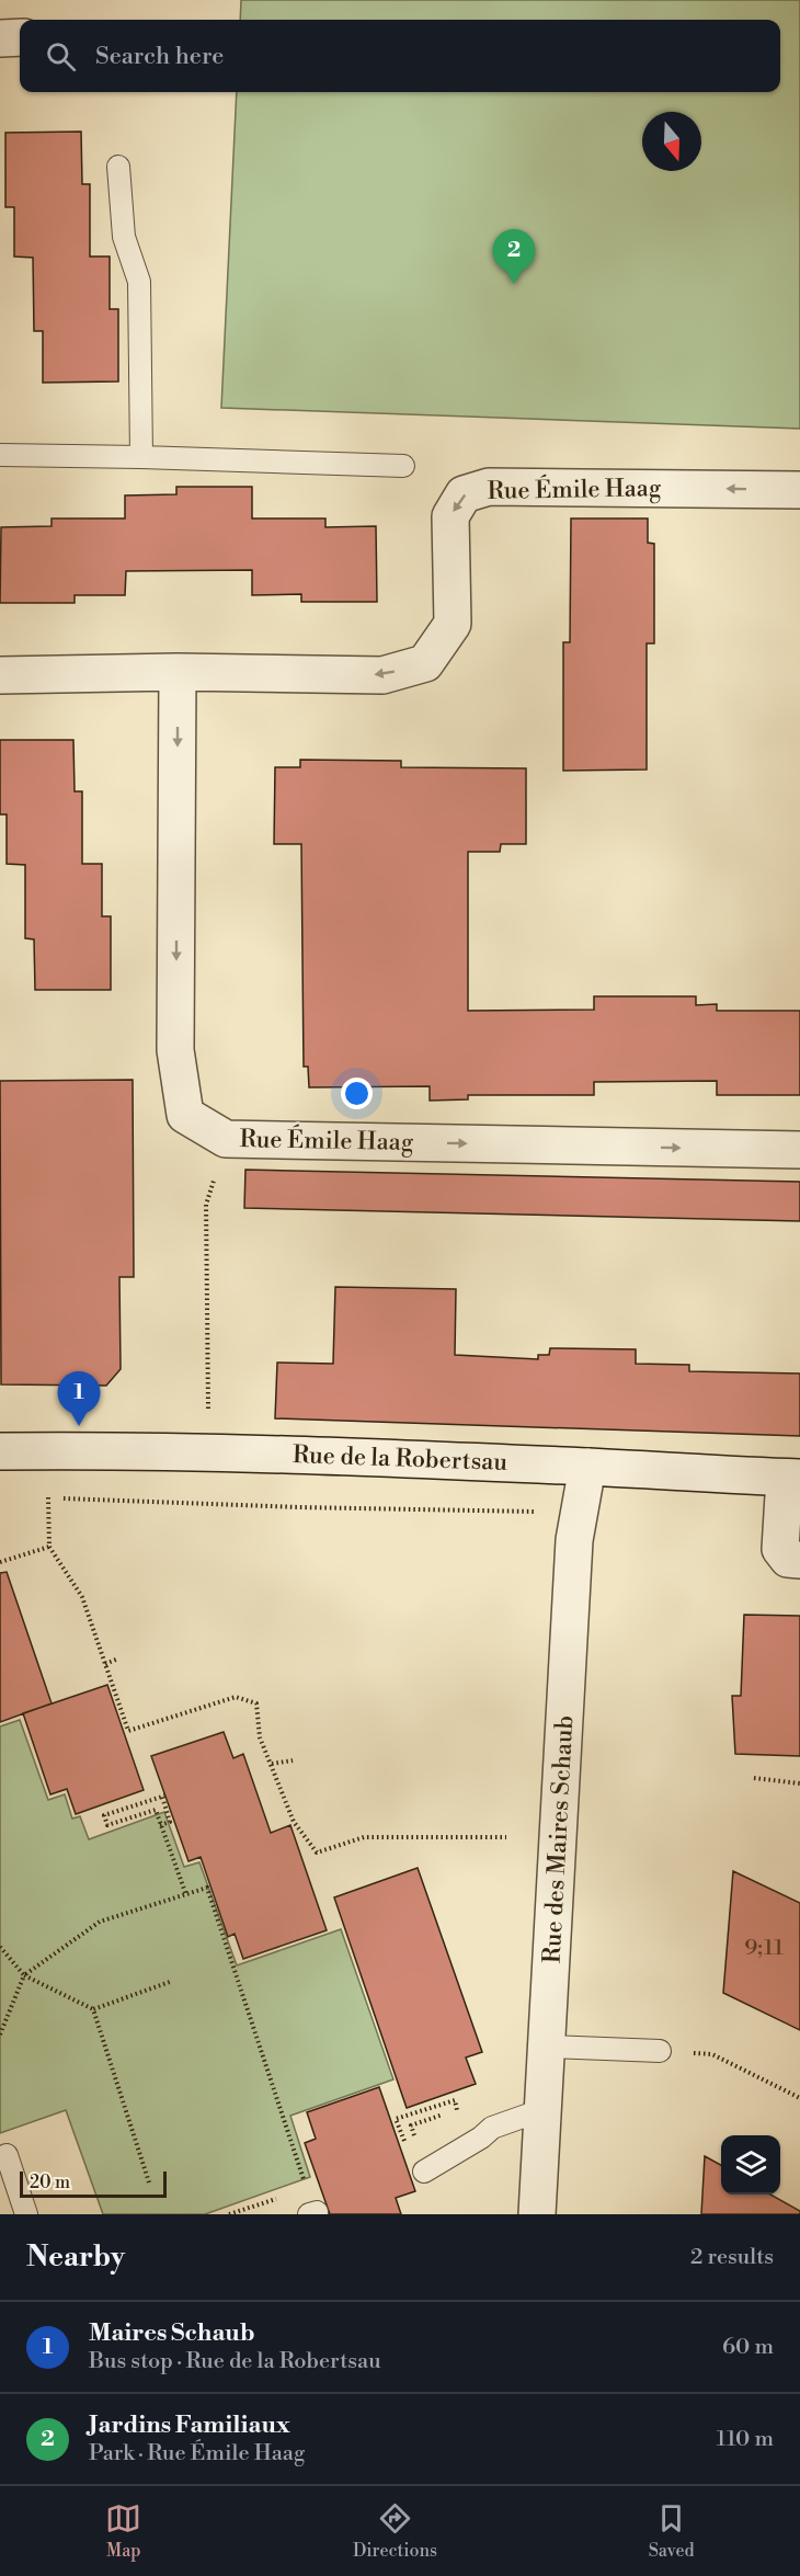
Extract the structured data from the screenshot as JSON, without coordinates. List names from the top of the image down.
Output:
{
  "streets": {
    "street": ["Rue Émile Haag", "Rue de la Robertsau", "Rue des Maires Schaub"]
  },
  "crossings": [
    ["Rue de la Robertsau", "Rue des Maires Schaub"]
  ],
  "house_numbers": ["9;11"],
  "scale_bar": "20 m",
  "north": "bottom",
  "page": {
    "search": "Search here",
    "pins": ["2", "1"],
    "scale": "20 m",
    "heading": ["Nearby", "2 results"],
    "list": [
      {
        "mark": "1",
        "name": "Maires Schaub",
        "note": "Bus stop · Rue de la Robertsau",
        "value": "60 m"
      },
      {
        "mark": "2",
        "name": "Jardins Familiaux",
        "note": "Park · Rue Émile Haag",
        "value": "110 m"
      }
    ],
    "nav": ["Map", "Directions", "Saved"]
  }
}
